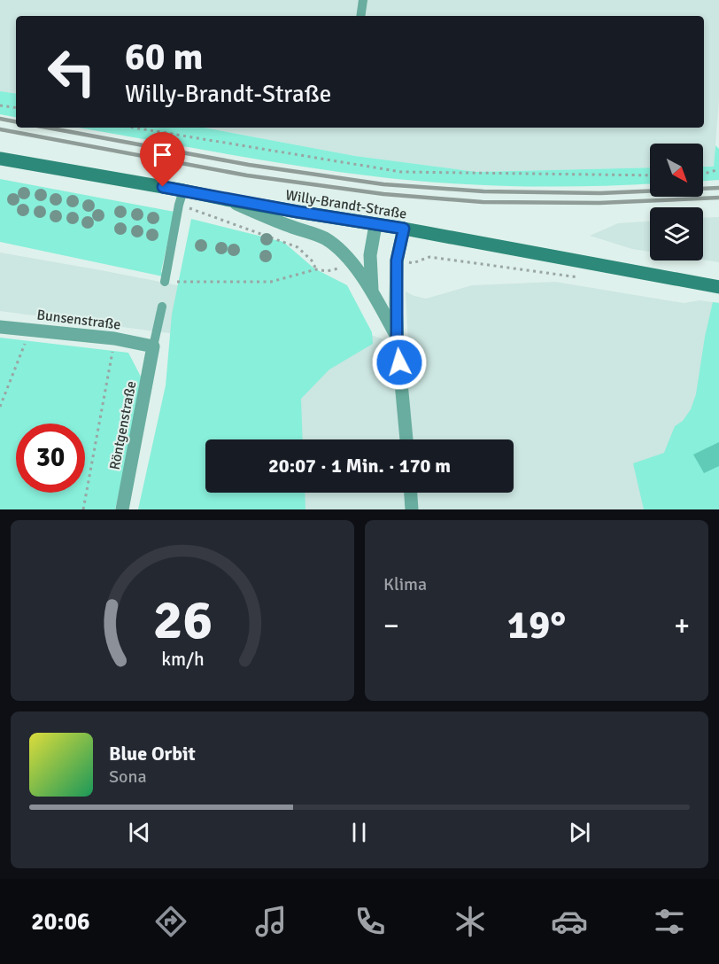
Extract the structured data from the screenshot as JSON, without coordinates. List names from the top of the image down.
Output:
{
  "streets": {
    "main road": ["Willy-Brandt-Straße"],
    "street": ["Bunsenstraße", "Röntgenstraße"]
  },
  "crossings": [
    ["Bunsenstraße", "Röntgenstraße"]
  ],
  "north": "bottom right",
  "page": {
    "turn": ["60 m", "Willy-Brandt-Straße"],
    "limit": "30",
    "trip": "20:07 · 1 Min. · 170 m",
    "tile": "Klima",
    "heat": ["−", "19°", "+"],
    "song": ["Blue Orbit", "Sona"],
    "tabs": "20:06",
    "gauge": ["26", "km/h"]
  }
}
